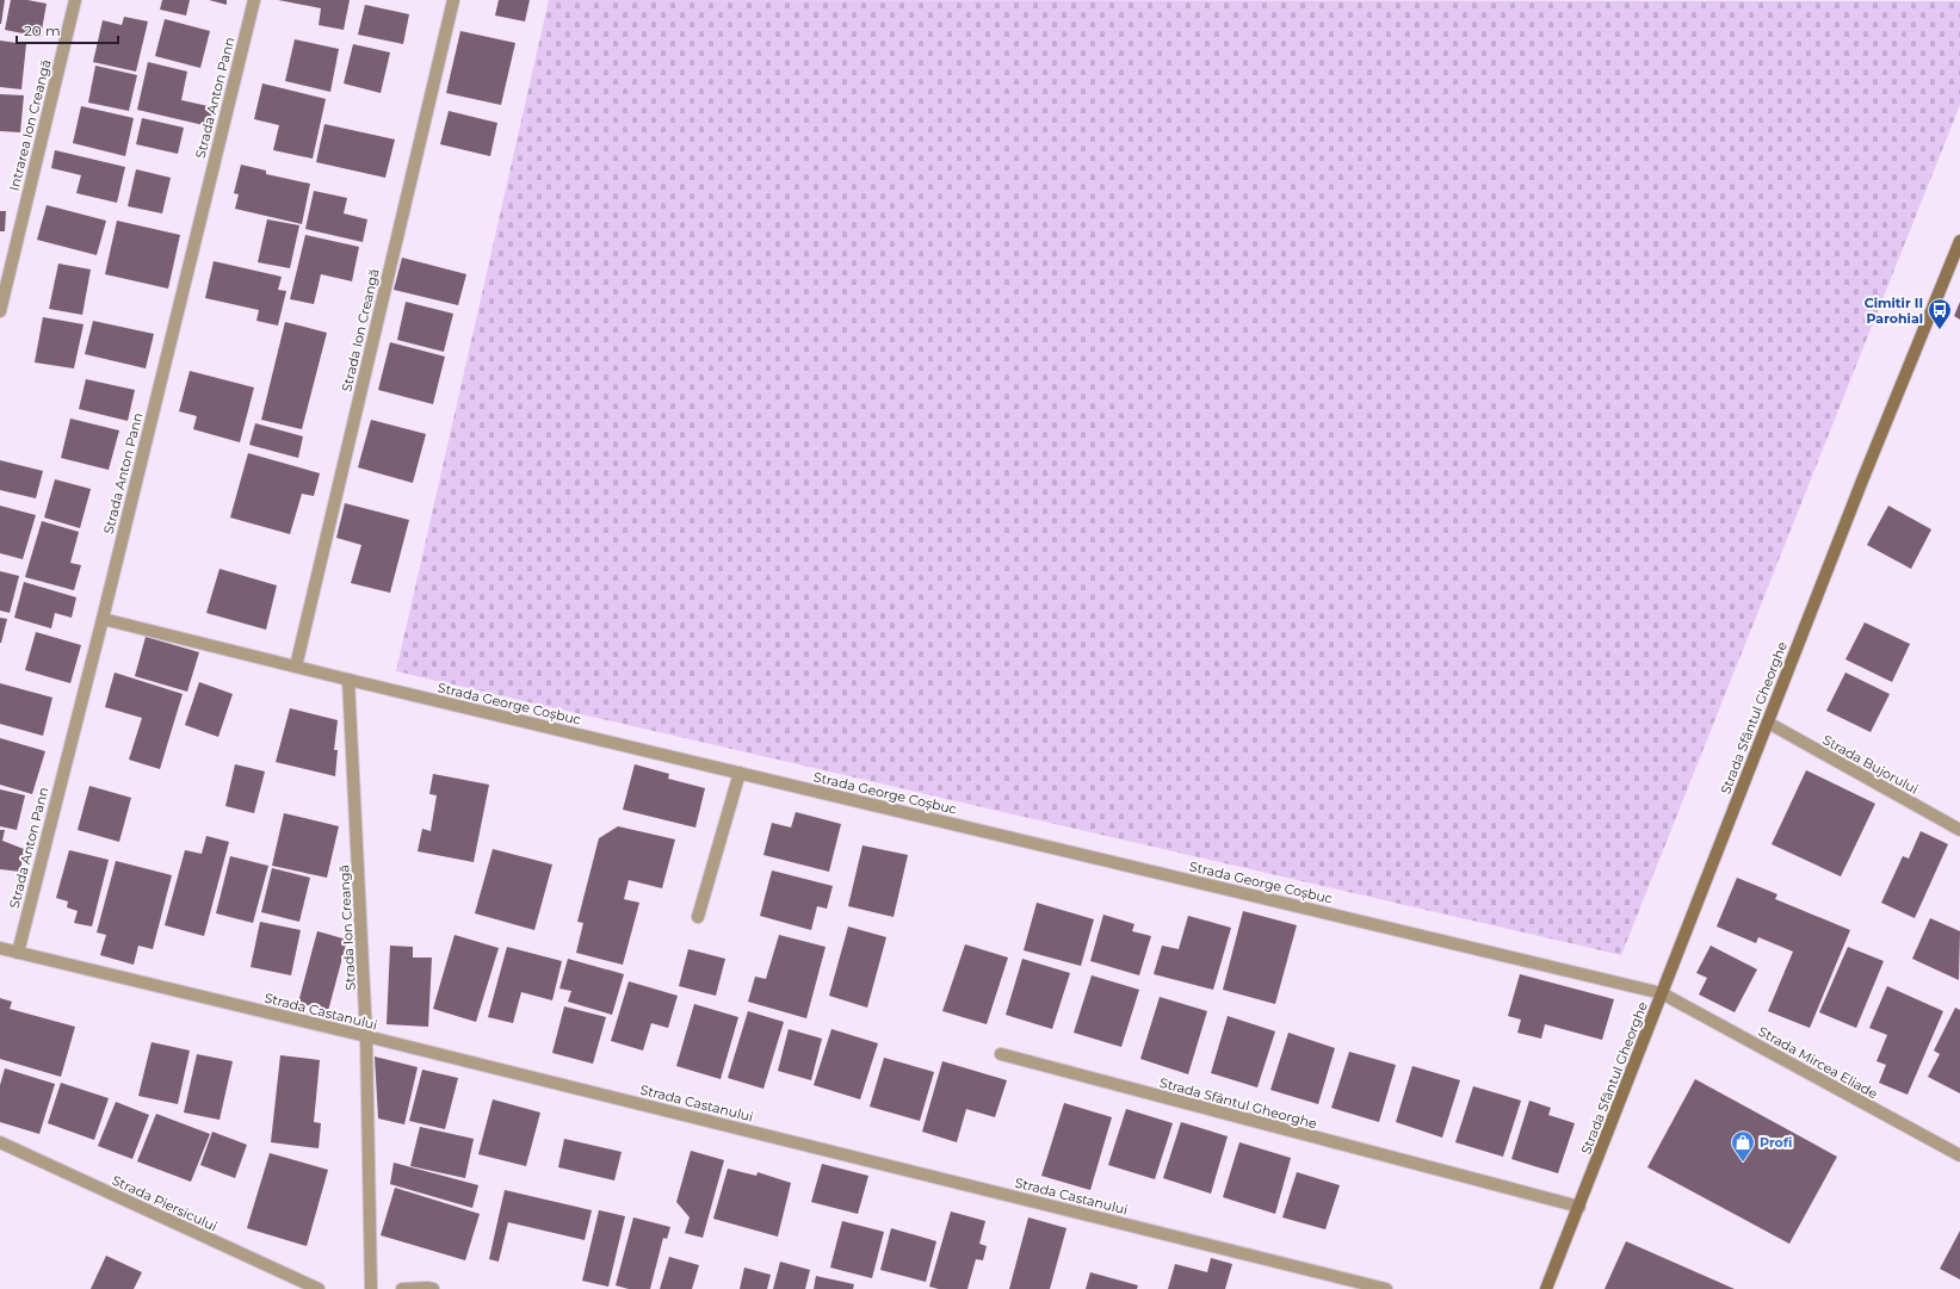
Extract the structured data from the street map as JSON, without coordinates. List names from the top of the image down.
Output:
{
  "streets": {
    "street": [
      "Strada Anton Pann",
      "Intrarea Ion Creangă",
      "Strada Ion Creangă",
      "Strada George Coșbuc",
      "Strada Sfântul Gheorghe",
      "Strada Bujorului",
      "Strada Castanului",
      "Strada Mircea Eliade",
      "Strada Piersicului"
    ]
  },
  "crossings": [
    ["Strada Anton Pann", "Strada George Coșbuc"],
    ["Strada Anton Pann", "Strada Castanului"],
    ["Strada Ion Creangă", "Strada George Coșbuc"],
    ["Strada Ion Creangă", "Strada Castanului"],
    ["Strada George Coșbuc", "Strada Sfântul Gheorghe"],
    ["Strada George Coșbuc", "Strada Mircea Eliade"],
    ["Strada Sfântul Gheorghe", "Strada Bujorului"],
    ["Strada Sfântul Gheorghe", "Strada Mircea Eliade"]
  ],
  "places": {
    "bus stop": ["Cimitir II Parohial"],
    "shop": ["Profi"]
  },
  "scale_bar": "20 m"
}
